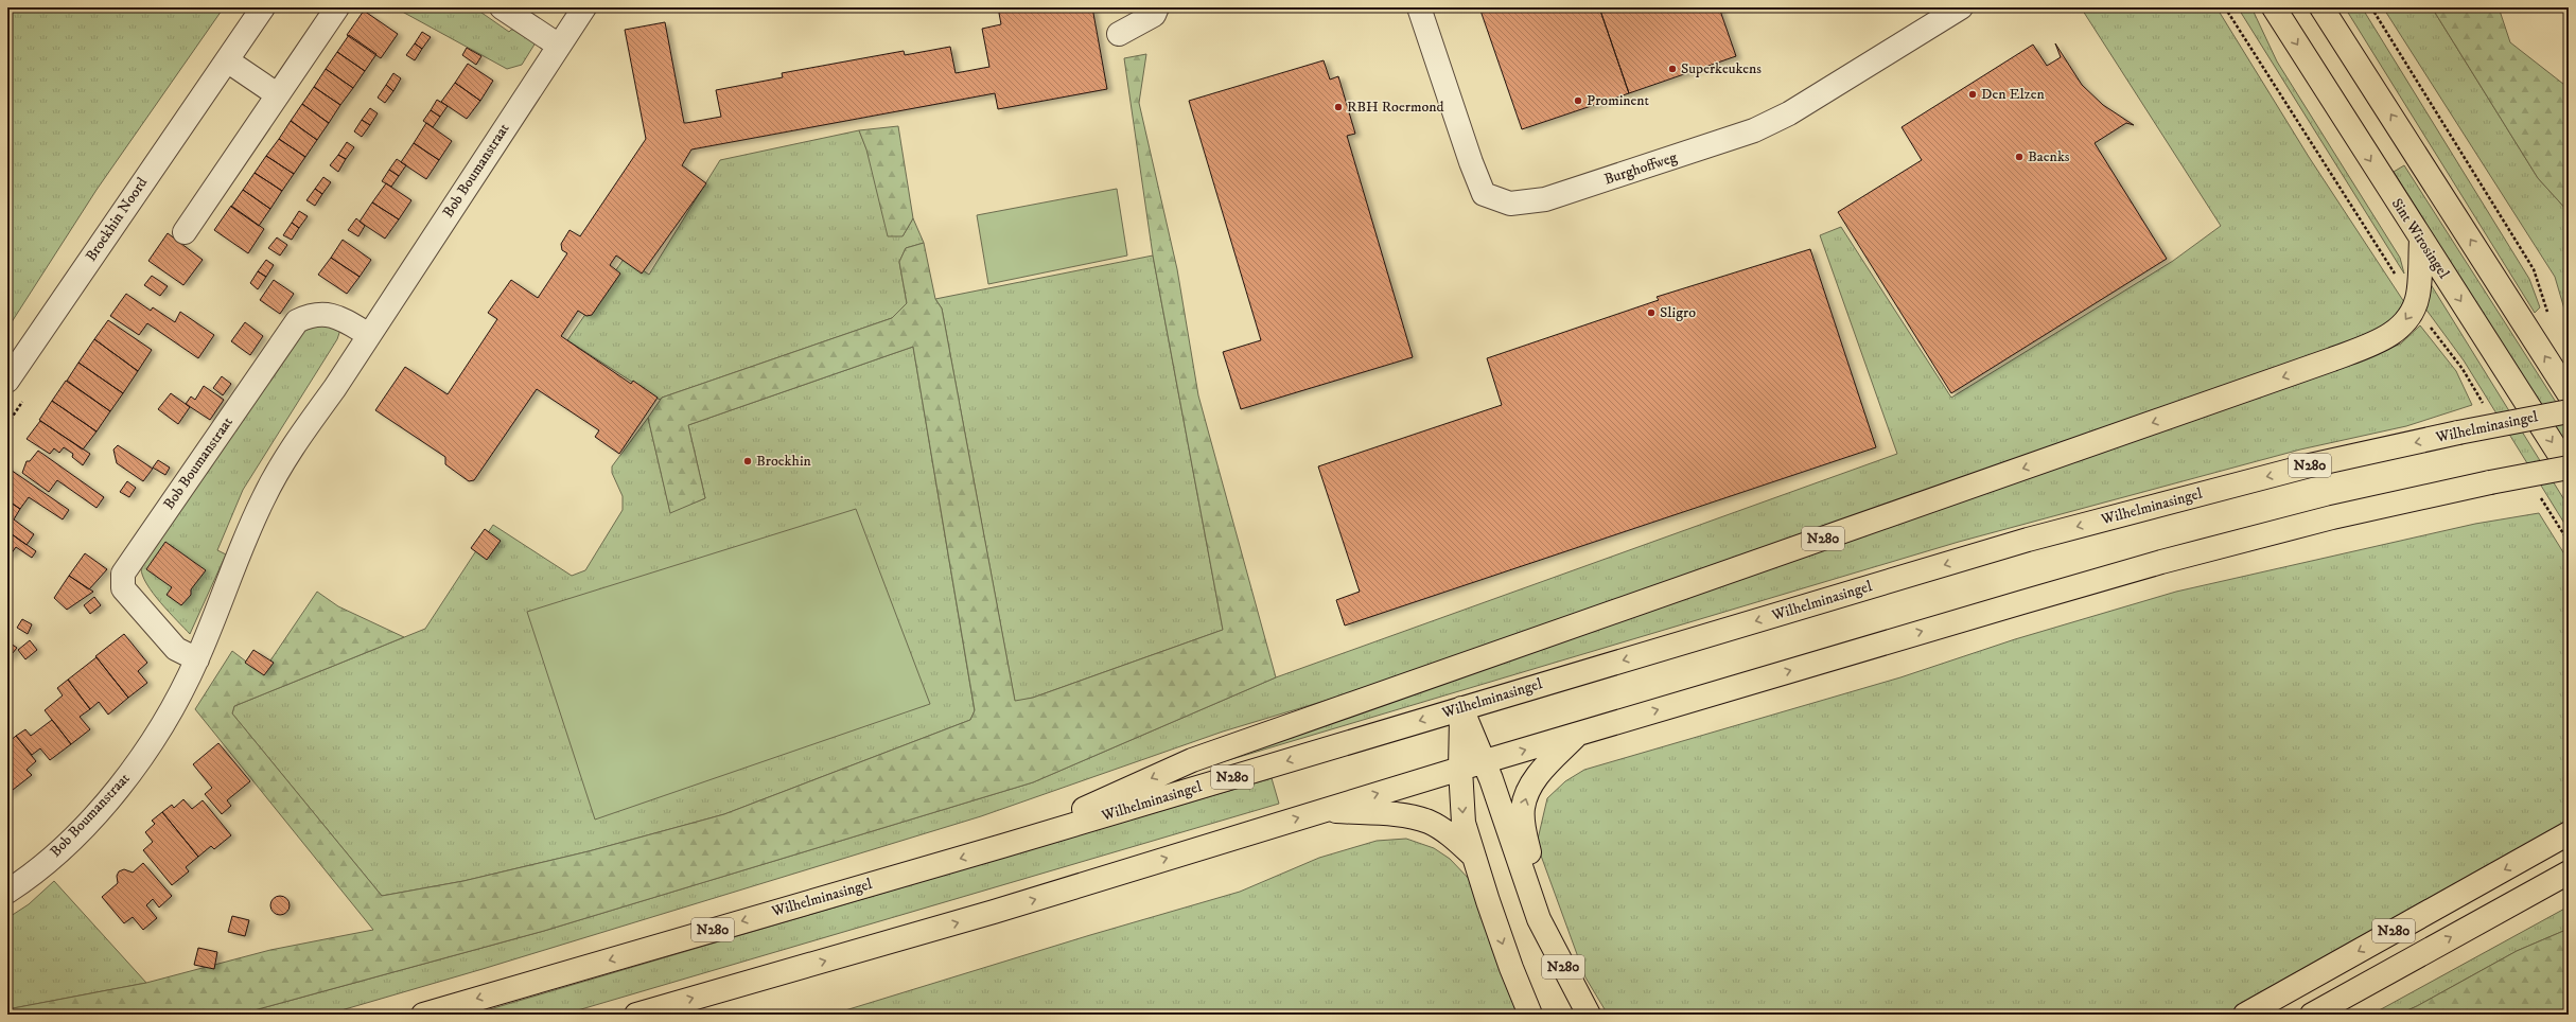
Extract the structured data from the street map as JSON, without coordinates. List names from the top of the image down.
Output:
{
  "streets": {
    "main road": ["Sint Wirosingel", "Wilhelminasingel", "N280"],
    "street": ["Burghoffweg", "Bob Boumanstraat", "Broekhin Noord"]
  },
  "crossings": [
    ["Sint Wirosingel", "N280"],
    ["Wilhelminasingel", "N280"]
  ],
  "places": [
    "Superkeukens",
    "Den Elzen",
    "Prominent",
    "RBH Roermond",
    "Baenks",
    "Sligro",
    "Broekhin"
  ]
}
